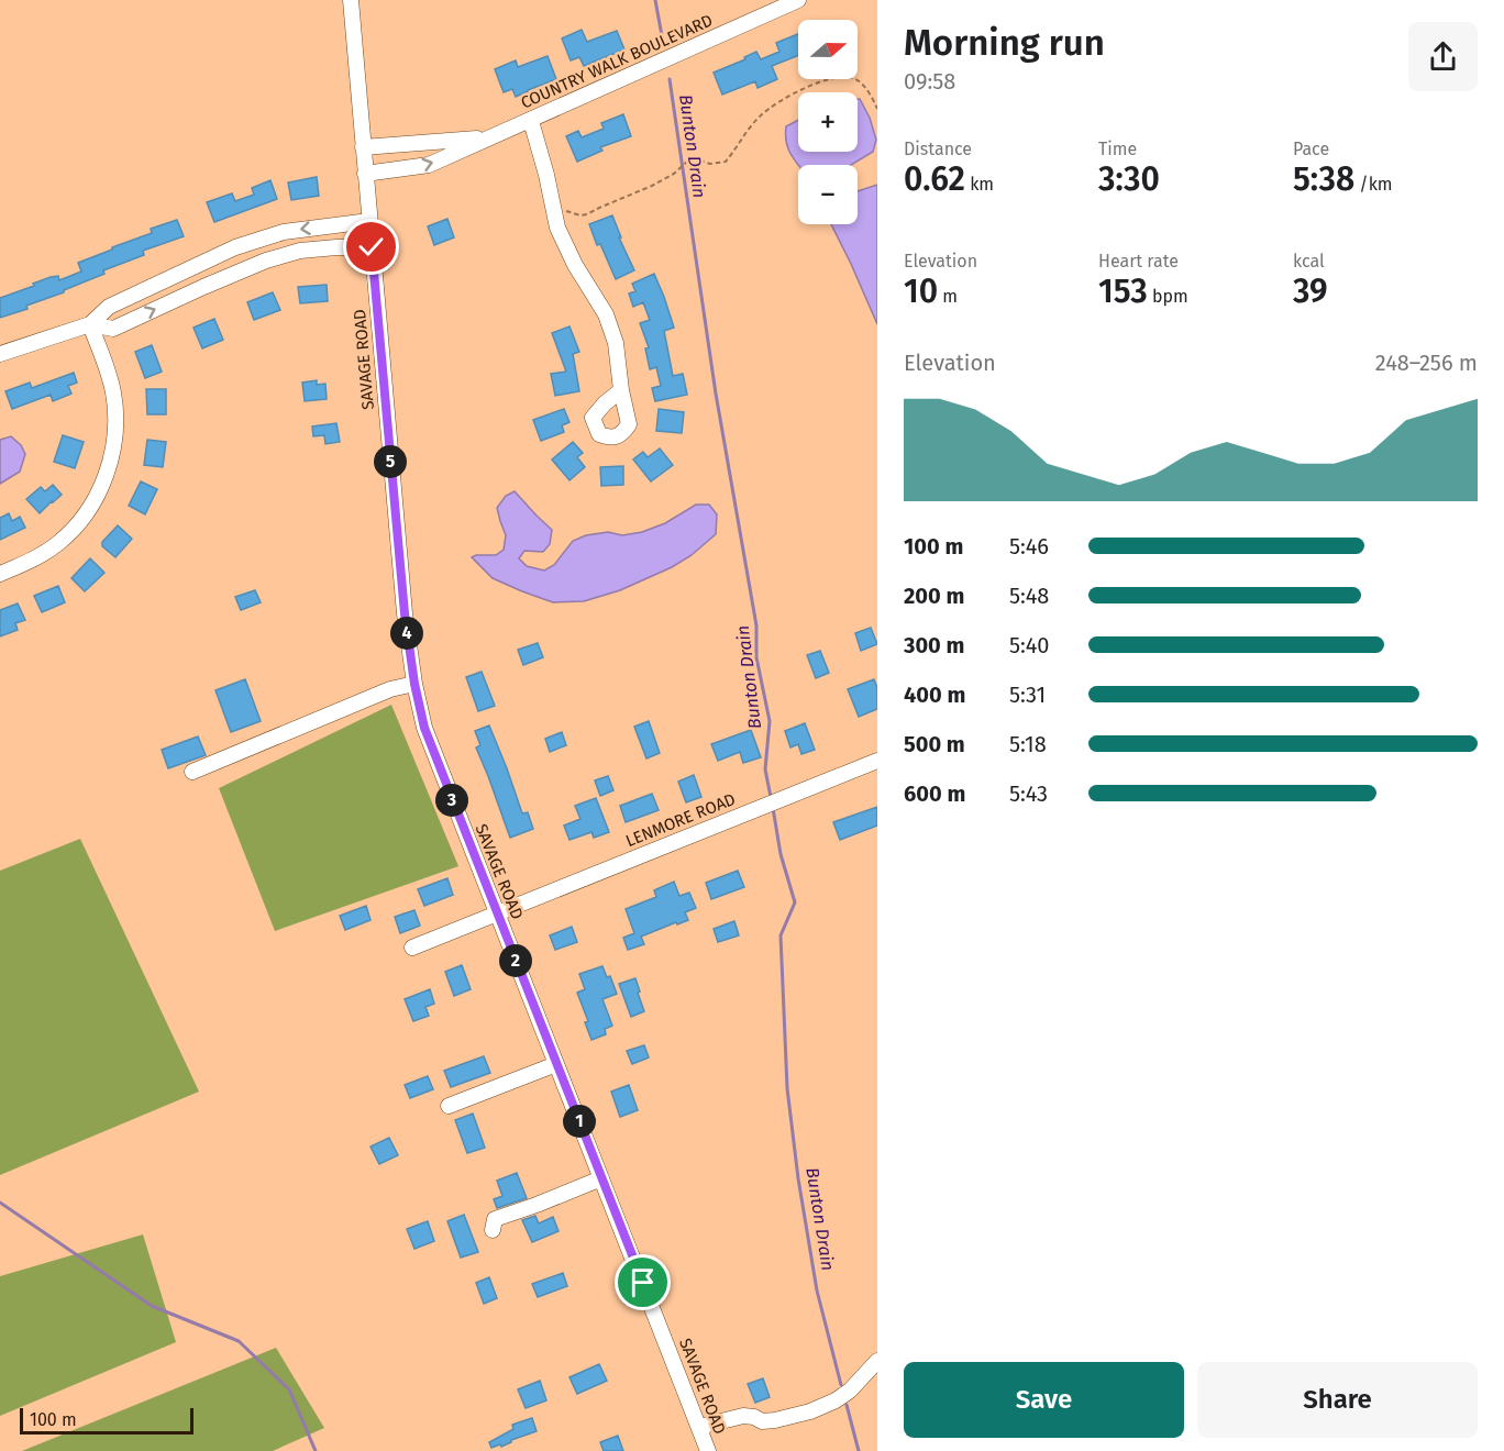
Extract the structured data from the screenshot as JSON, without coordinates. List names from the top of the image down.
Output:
{
  "streets": {
    "street": ["COUNTRY WALK BOULEVARD", "SAVAGE ROAD", "LENMORE ROAD"]
  },
  "crossings": [
    ["COUNTRY WALK BOULEVARD", "SAVAGE ROAD"],
    ["SAVAGE ROAD", "LENMORE ROAD"]
  ],
  "water": ["Bunton Drain"],
  "scale_bar": "100 m",
  "north": "right",
  "page": {
    "heading": ["Morning run", "09:58"],
    "map_buttons": ["+", "−"],
    "stats": [
      ["Distance", "0.62 km"],
      ["Time", "3:30"],
      ["Pace", "5:38 /km"],
      ["Elevation", "10 m"],
      ["Heart rate", "153 bpm"],
      ["kcal", "39"]
    ],
    "chart": ["Elevation", "248–256 m"],
    "pins": [
      "5",
      "4",
      "3",
      "2",
      "1"
    ],
    "list": [
      {
        "name": "100 m",
        "note": "5:46"
      },
      {
        "name": "200 m",
        "note": "5:48"
      },
      {
        "name": "300 m",
        "note": "5:40"
      },
      {
        "name": "400 m",
        "note": "5:31"
      },
      {
        "name": "500 m",
        "note": "5:18"
      },
      {
        "name": "600 m",
        "note": "5:43"
      }
    ],
    "buttons": ["Save", "Share"],
    "scale": "100 m"
  }
}
